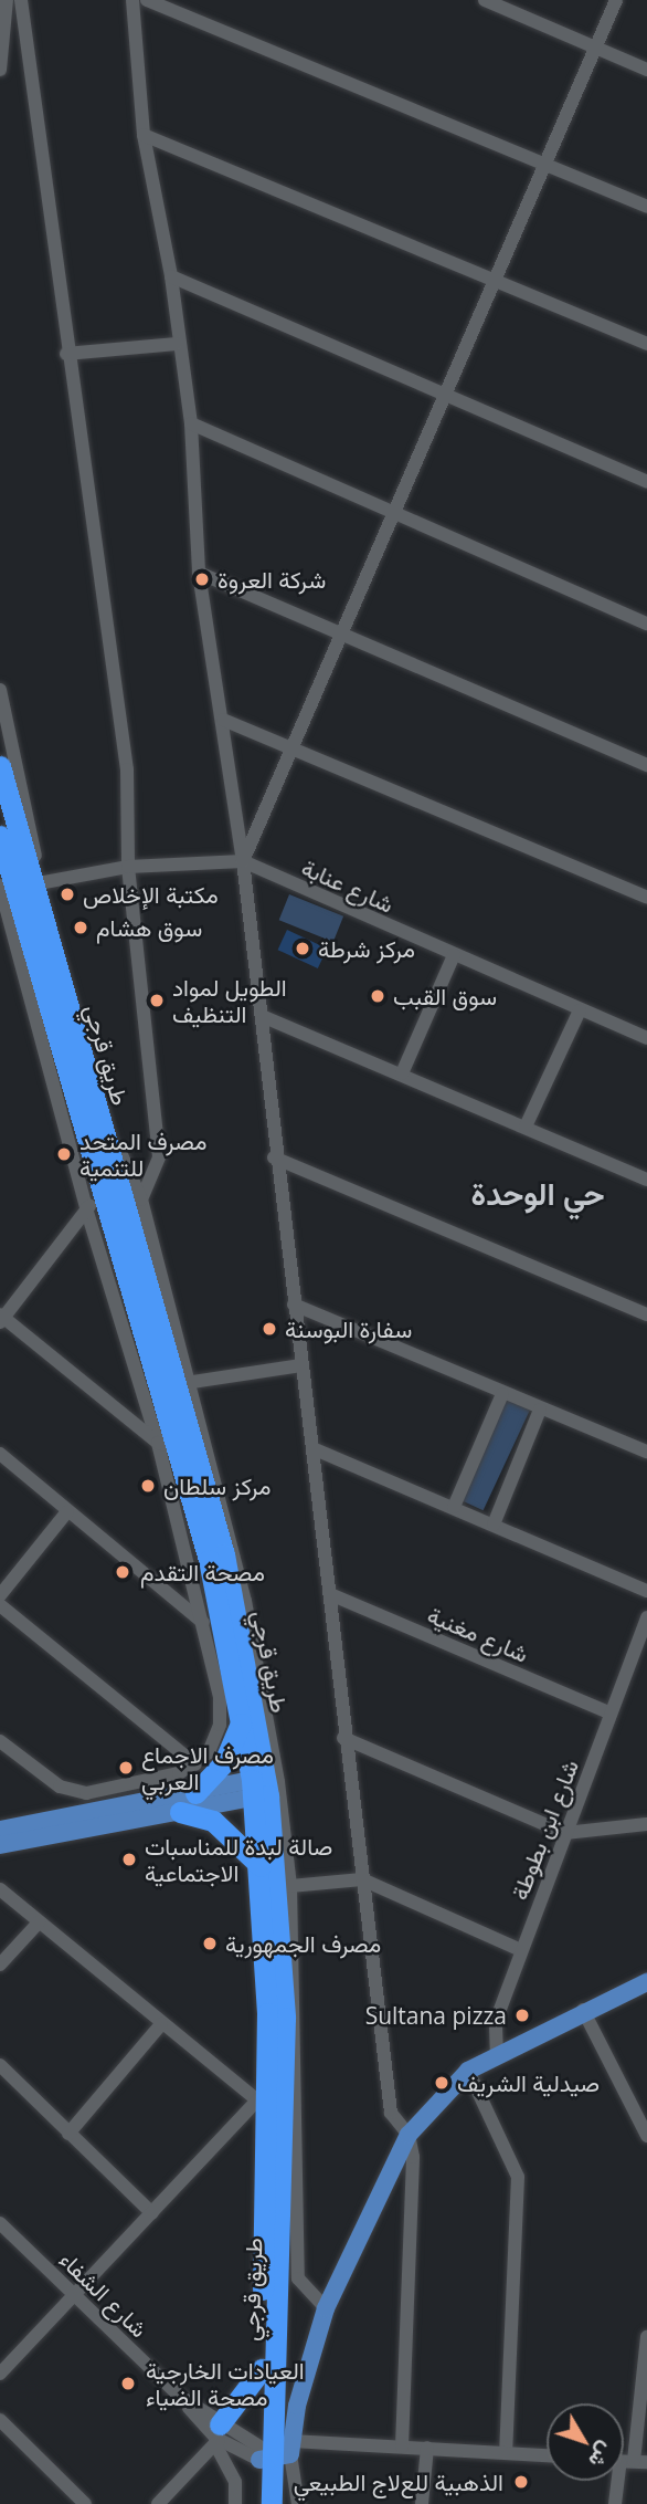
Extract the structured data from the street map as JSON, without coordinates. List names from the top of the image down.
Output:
{
  "streets": {
    "highway": ["طريق قرجي"],
    "street": [
      "شارع عنابة",
      "شارع مغنية",
      "شارع ابن بطوطة",
      "شارع الشفاء"
    ]
  },
  "crossings": [
    ["شارع عنابة", "طريق قرجي"],
    ["طريق قرجي", "شارع الشفاء"],
    ["شارع مغنية", "شارع ابن بطوطة"]
  ],
  "districts": ["حي الوحدة"],
  "places": [
    "شركة العروة",
    "مكتبة الإخلاص",
    "سوق هشام",
    "مركز شرطة",
    "سوق القبب",
    "الطويل لمواد التنظيف",
    "مصرف المتحد للتنمية",
    "سفارة البوسنة",
    "مركز سلطان",
    "مصحة التقدم",
    "مصرف الاجماع العربي",
    "صالة لبدة للمناسبات الاجتماعية",
    "مصرف الجمهورية",
    "Sultana pizza",
    "صيدلية الشريف",
    "العيادات الخارجية مصحة الضياء",
    "الذهبية للعﻻج الطبيعي"
  ],
  "north": "bottom right"
}
